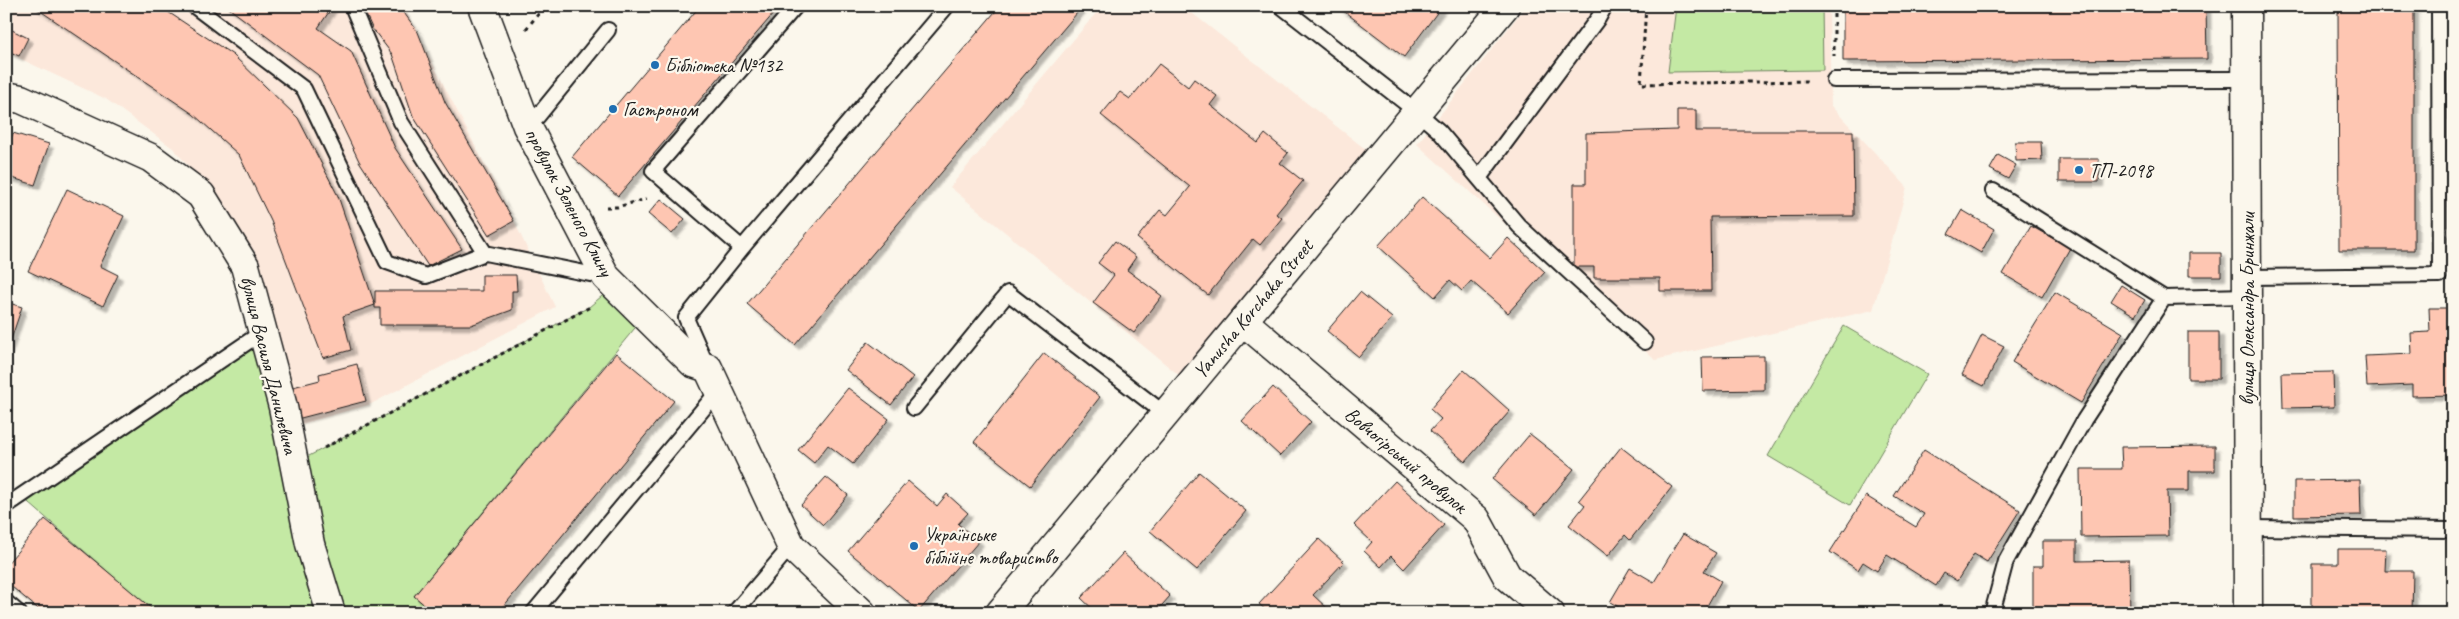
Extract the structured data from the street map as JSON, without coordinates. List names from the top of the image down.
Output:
{
  "streets": {
    "street": [
      "провулок Зеленого Клину",
      "Yanusha Korchaka Street",
      "вулиця Олександра Бринжали",
      "вулиця Василя Данилевича",
      "Вовчогірський провулок"
    ]
  },
  "crossings": [
    ["Yanusha Korchaka Street", "Вовчогірський провулок"]
  ],
  "places": [
    "Бібліотека №132",
    "Гастроном",
    "ТП-2098",
    "Українське біблійне товариство"
  ]
}
